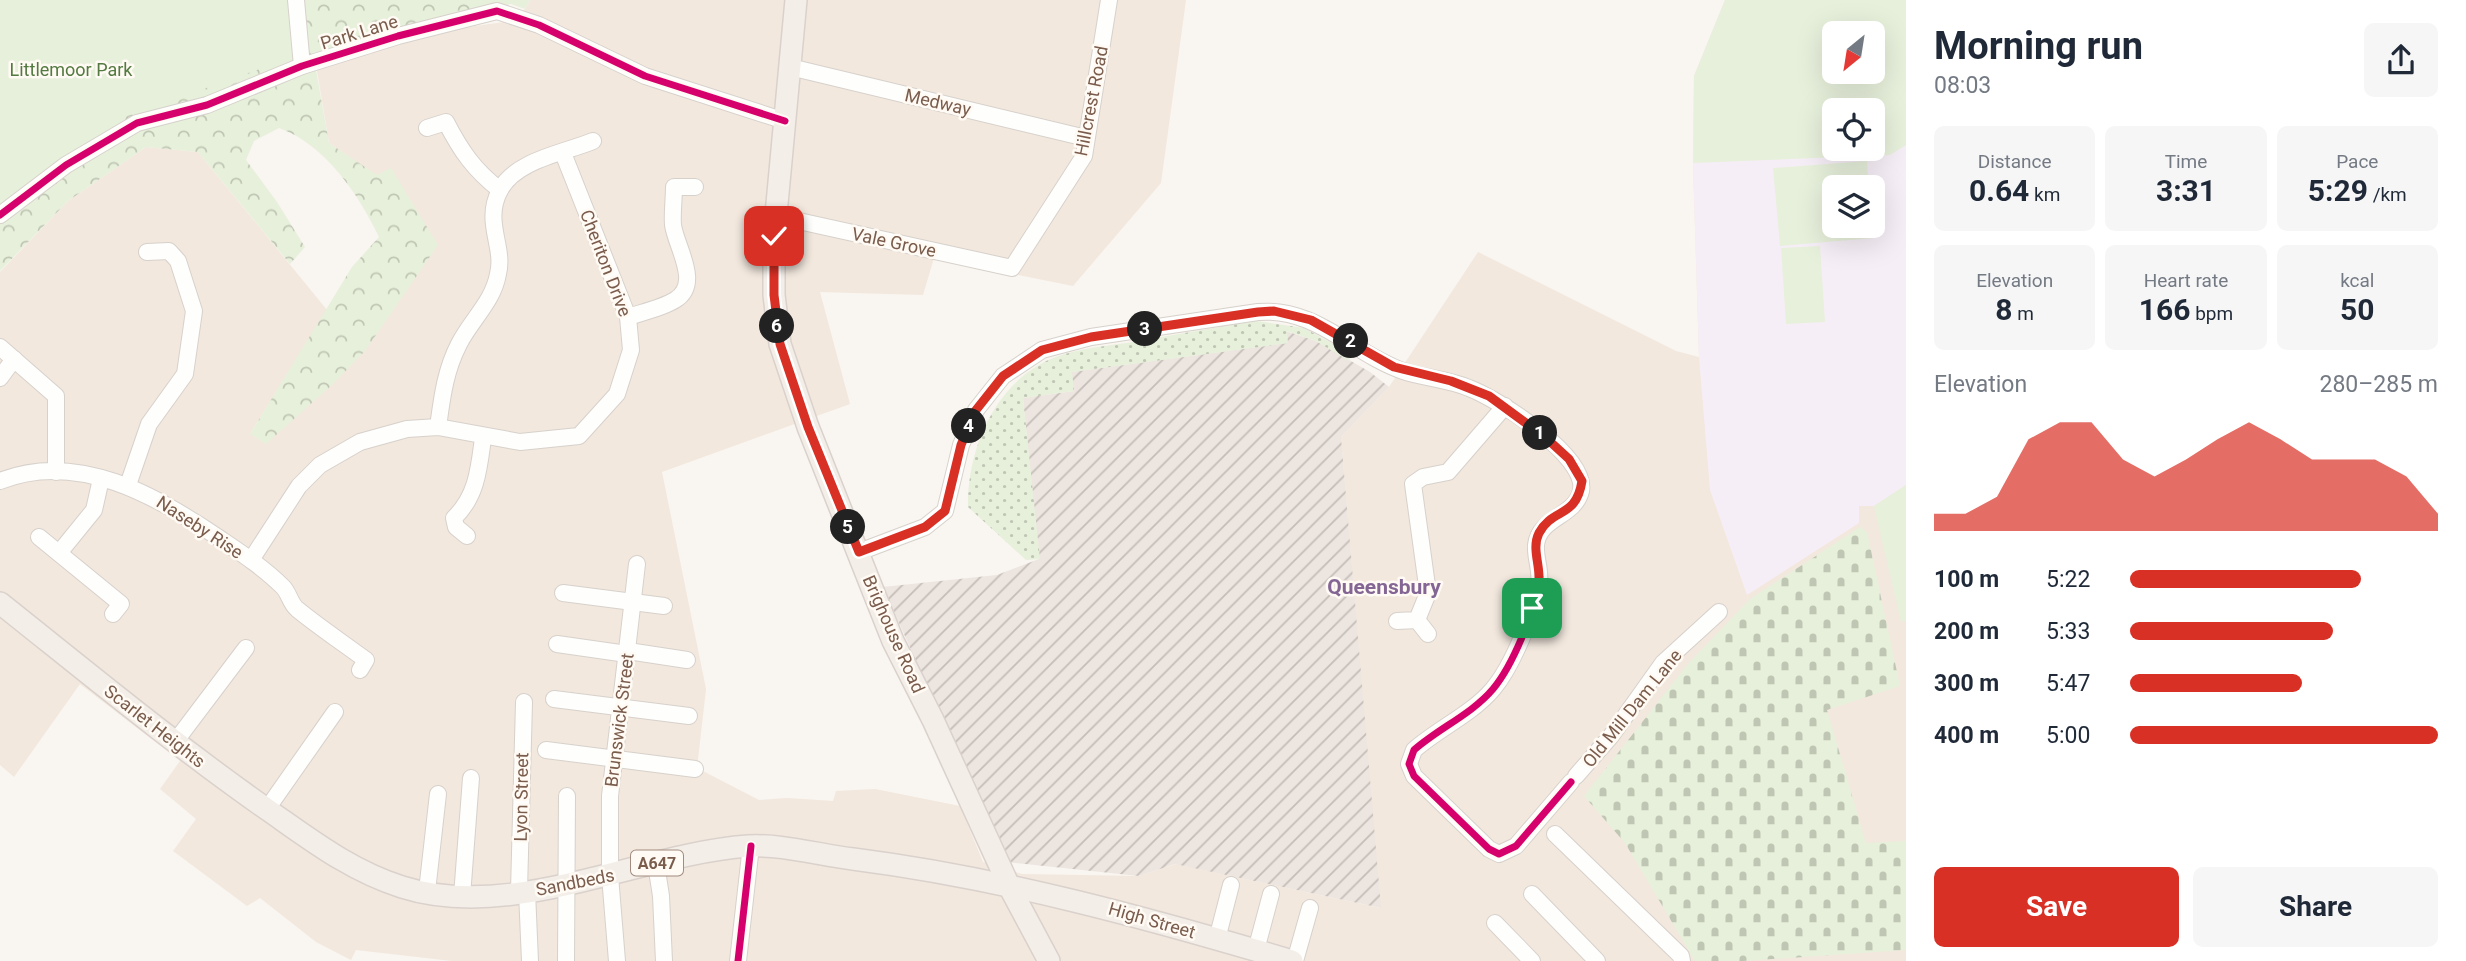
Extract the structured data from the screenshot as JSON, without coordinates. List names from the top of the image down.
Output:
{
  "streets": {
    "main road": [
      "Brighouse Road",
      "Scarlet Heights",
      "A647",
      "Sandbeds",
      "High Street"
    ],
    "street": [
      "Park Lane",
      "Hillcrest Road",
      "Medway",
      "Vale Grove",
      "Cheriton Drive",
      "Naseby Rise",
      "Old Mill Dam Lane",
      "Brunswick Street",
      "Lyon Street"
    ]
  },
  "crossings": [
    ["Park Lane", "Brighouse Road"],
    ["Hillcrest Road", "Medway"],
    ["Hillcrest Road", "Vale Grove"],
    ["Medway", "Brighouse Road"],
    ["Vale Grove", "Brighouse Road"],
    ["Cheriton Drive", "Naseby Rise"],
    ["Brighouse Road", "Old Mill Dam Lane"],
    ["Brighouse Road", "Sandbeds"],
    ["Brighouse Road", "High Street"],
    ["Brunswick Street", "Sandbeds"],
    ["Scarlet Heights", "Sandbeds"],
    ["Lyon Street", "Sandbeds"],
    ["Sandbeds", "High Street"]
  ],
  "districts": ["Queensbury"],
  "parks": ["Littlemoor Park"],
  "north": "bottom left",
  "page": {
    "heading": ["Morning run", "08:03"],
    "stats": [
      ["Distance", "0.64 km"],
      ["Time", "3:31"],
      ["Pace", "5:29 /km"],
      ["Elevation", "8 m"],
      ["Heart rate", "166 bpm"],
      ["kcal", "50"]
    ],
    "pins": [
      "6",
      "3",
      "2",
      "4",
      "1",
      "5"
    ],
    "chart": ["Elevation", "280–285 m"],
    "list": [
      {
        "name": "100 m",
        "note": "5:22"
      },
      {
        "name": "200 m",
        "note": "5:33"
      },
      {
        "name": "300 m",
        "note": "5:47"
      },
      {
        "name": "400 m",
        "note": "5:00"
      }
    ],
    "buttons": ["Save", "Share"]
  }
}
